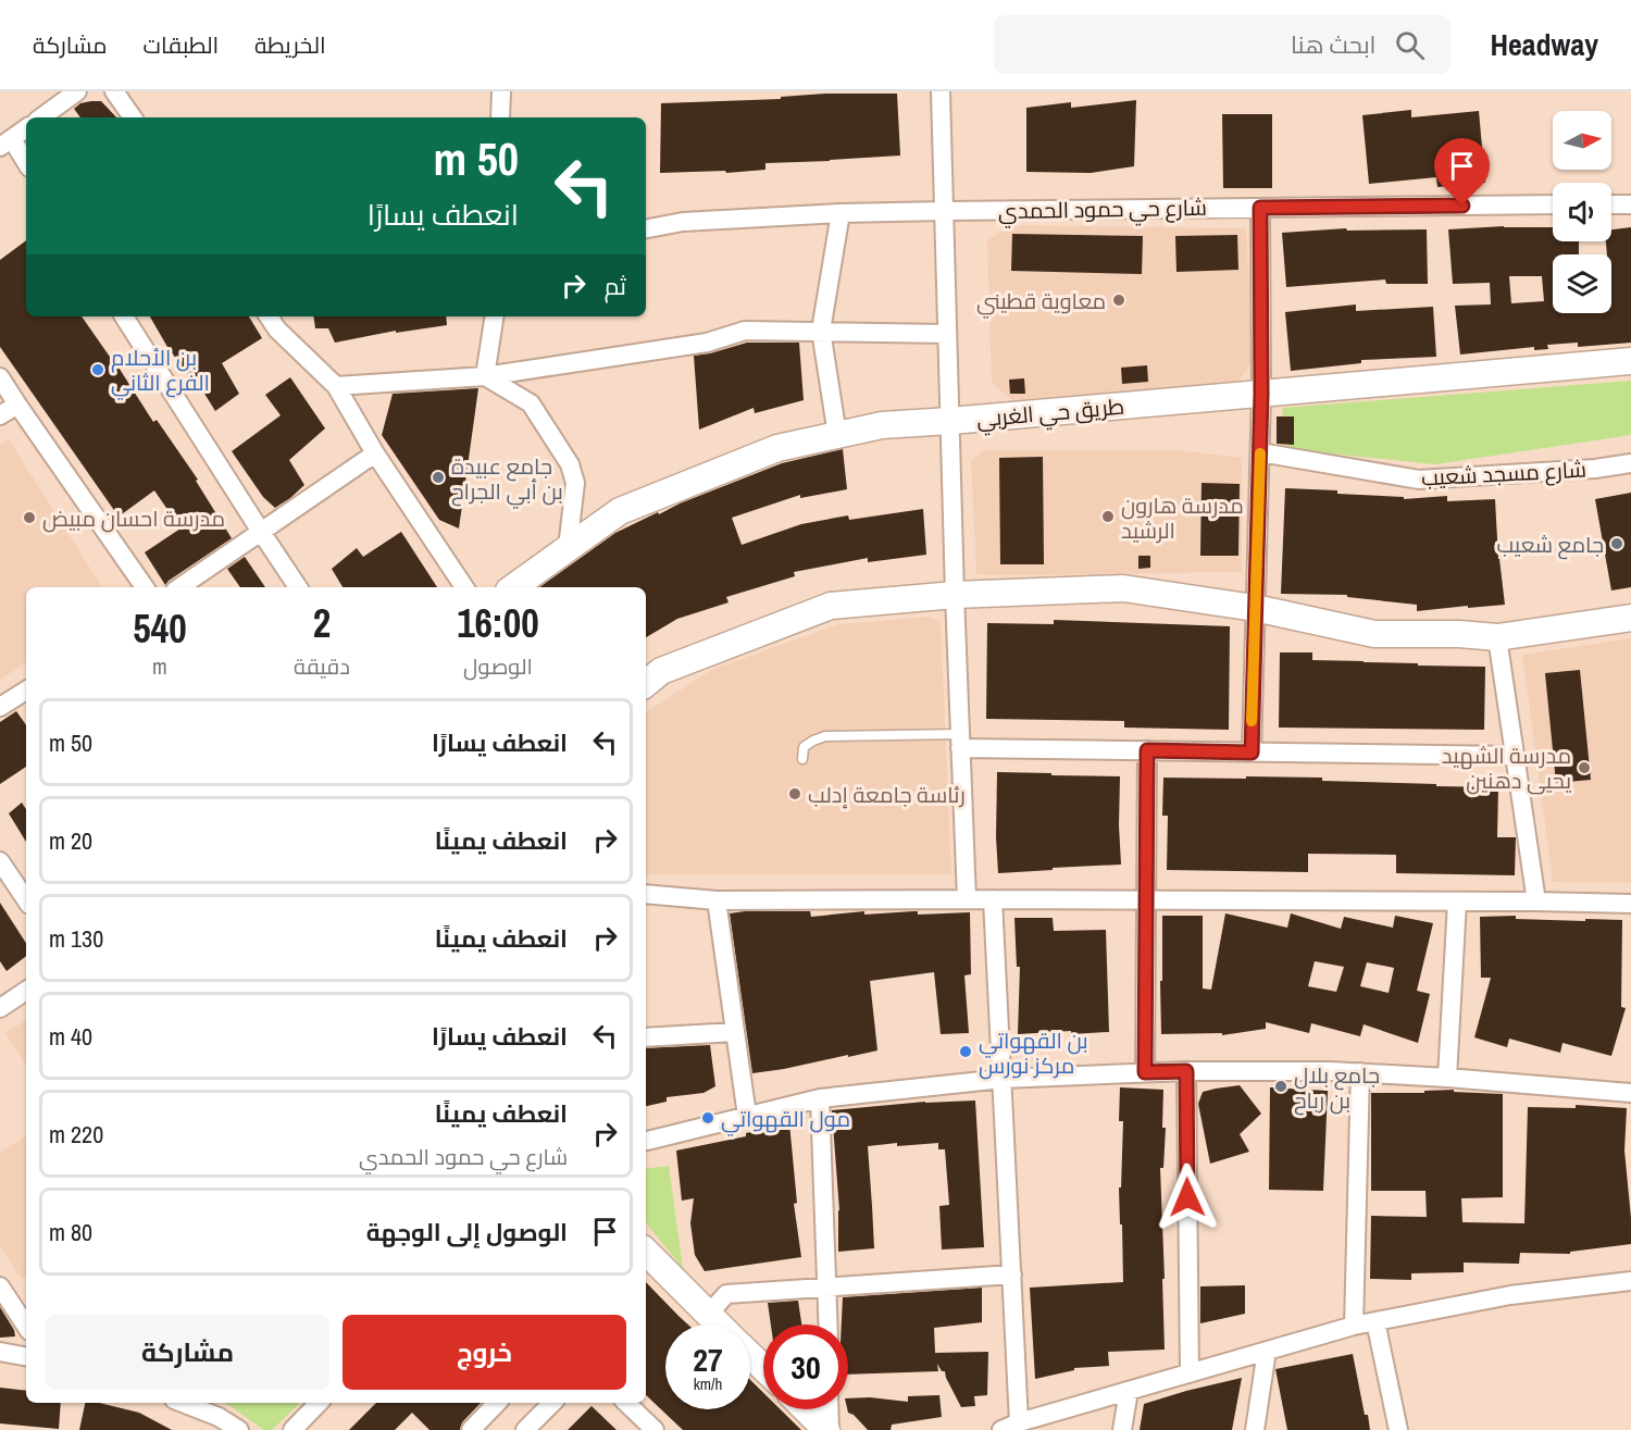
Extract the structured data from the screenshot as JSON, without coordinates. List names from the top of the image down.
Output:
{
  "streets": {
    "street": ["شارع حي حمود الحمدي", "طريق حي الغربي", "شارع مسجد شعيب"]
  },
  "places": [
    "معاوية قطيني",
    "بن الأحلام الفرع الثاني",
    "جامع عبيدة بن أبي الجراح",
    "مدرسة هارون الرشيد",
    "مدرسة احسان مبيض",
    "جامع شعيب",
    "مدرسة الشهيد يحيى دهنين",
    "رئاسة جامعة إدلب",
    "بن القهواتي مركز نورس",
    "جامع بلال بن رباح",
    "مول القهواتي"
  ],
  "north": "right",
  "page": {
    "header": "Headway",
    "search": "ابحث هنا",
    "nav": ["الخريطة", "الطبقات", "مشاركة"],
    "turn": ["50 m", "انعطف يسارًا"],
    "then": "ثم",
    "eta": [
      "16:00",
      "الوصول",
      "2",
      "دقيقة",
      "540",
      "m"
    ],
    "list": [
      {
        "name": "انعطف يسارًا",
        "value": "50 m"
      },
      {
        "name": "انعطف يمينًا",
        "value": "20 m"
      },
      {
        "name": "انعطف يمينًا",
        "value": "130 m"
      },
      {
        "name": "انعطف يسارًا",
        "value": "40 m"
      },
      {
        "name": "انعطف يمينًا",
        "note": "شارع حي حمود الحمدي",
        "value": "220 m"
      },
      {
        "name": "الوصول إلى الوجهة",
        "value": "80 m"
      }
    ],
    "buttons": ["خروج", "مشاركة"],
    "speed": "27 km/h",
    "limit": "30"
  }
}
